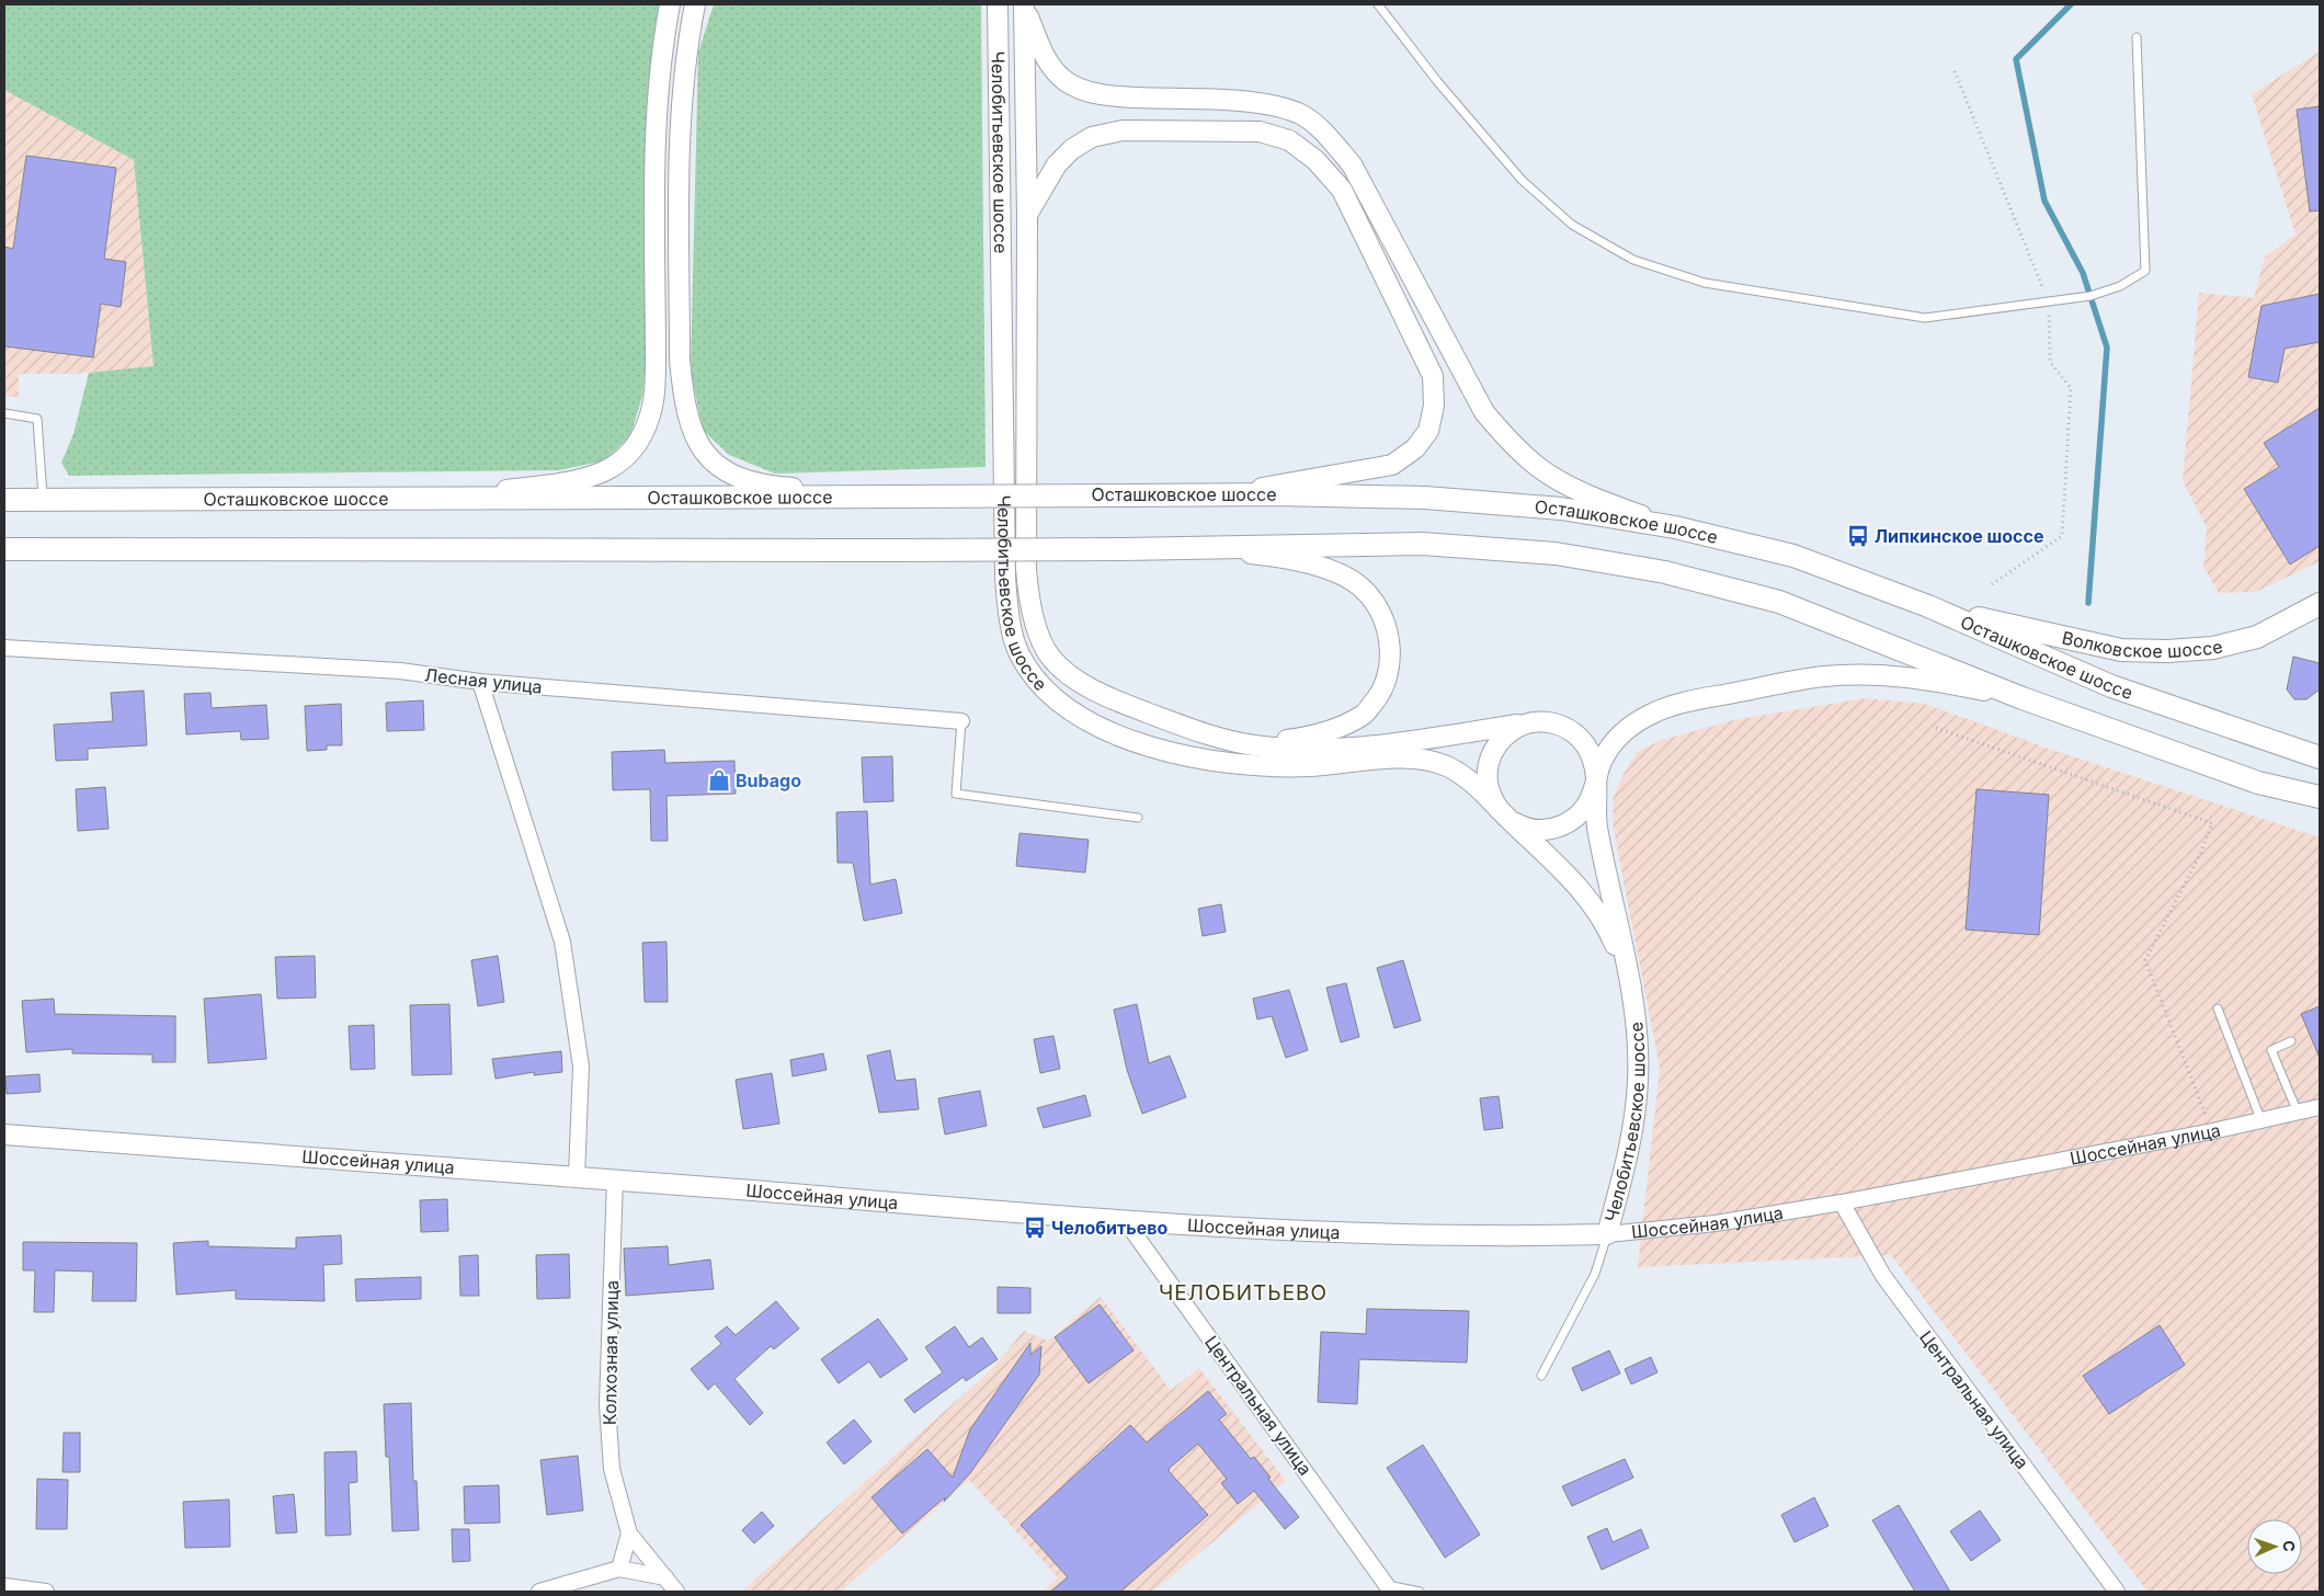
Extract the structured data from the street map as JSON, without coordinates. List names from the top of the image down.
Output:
{
  "streets": {
    "main road": ["Осташковское шоссе", "Волковское шоссе"],
    "street": [
      "Челобитьевское шоссе",
      "Лесная улица",
      "Шоссейная улица",
      "Колхозная улица",
      "Центральная улица"
    ]
  },
  "crossings": [
    ["Челобитьевское шоссе", "Шоссейная улица"],
    ["Осташковское шоссе", "Волковское шоссе"],
    ["Шоссейная улица", "Колхозная улица"],
    ["Шоссейная улица", "Центральная улица"]
  ],
  "districts": ["ЧЕЛОБИТЬЕВО"],
  "places": {
    "bus stop": ["Липкинское шоссе", "Челобитьево"],
    "shop": ["Bubago"]
  },
  "north": "right"
}
